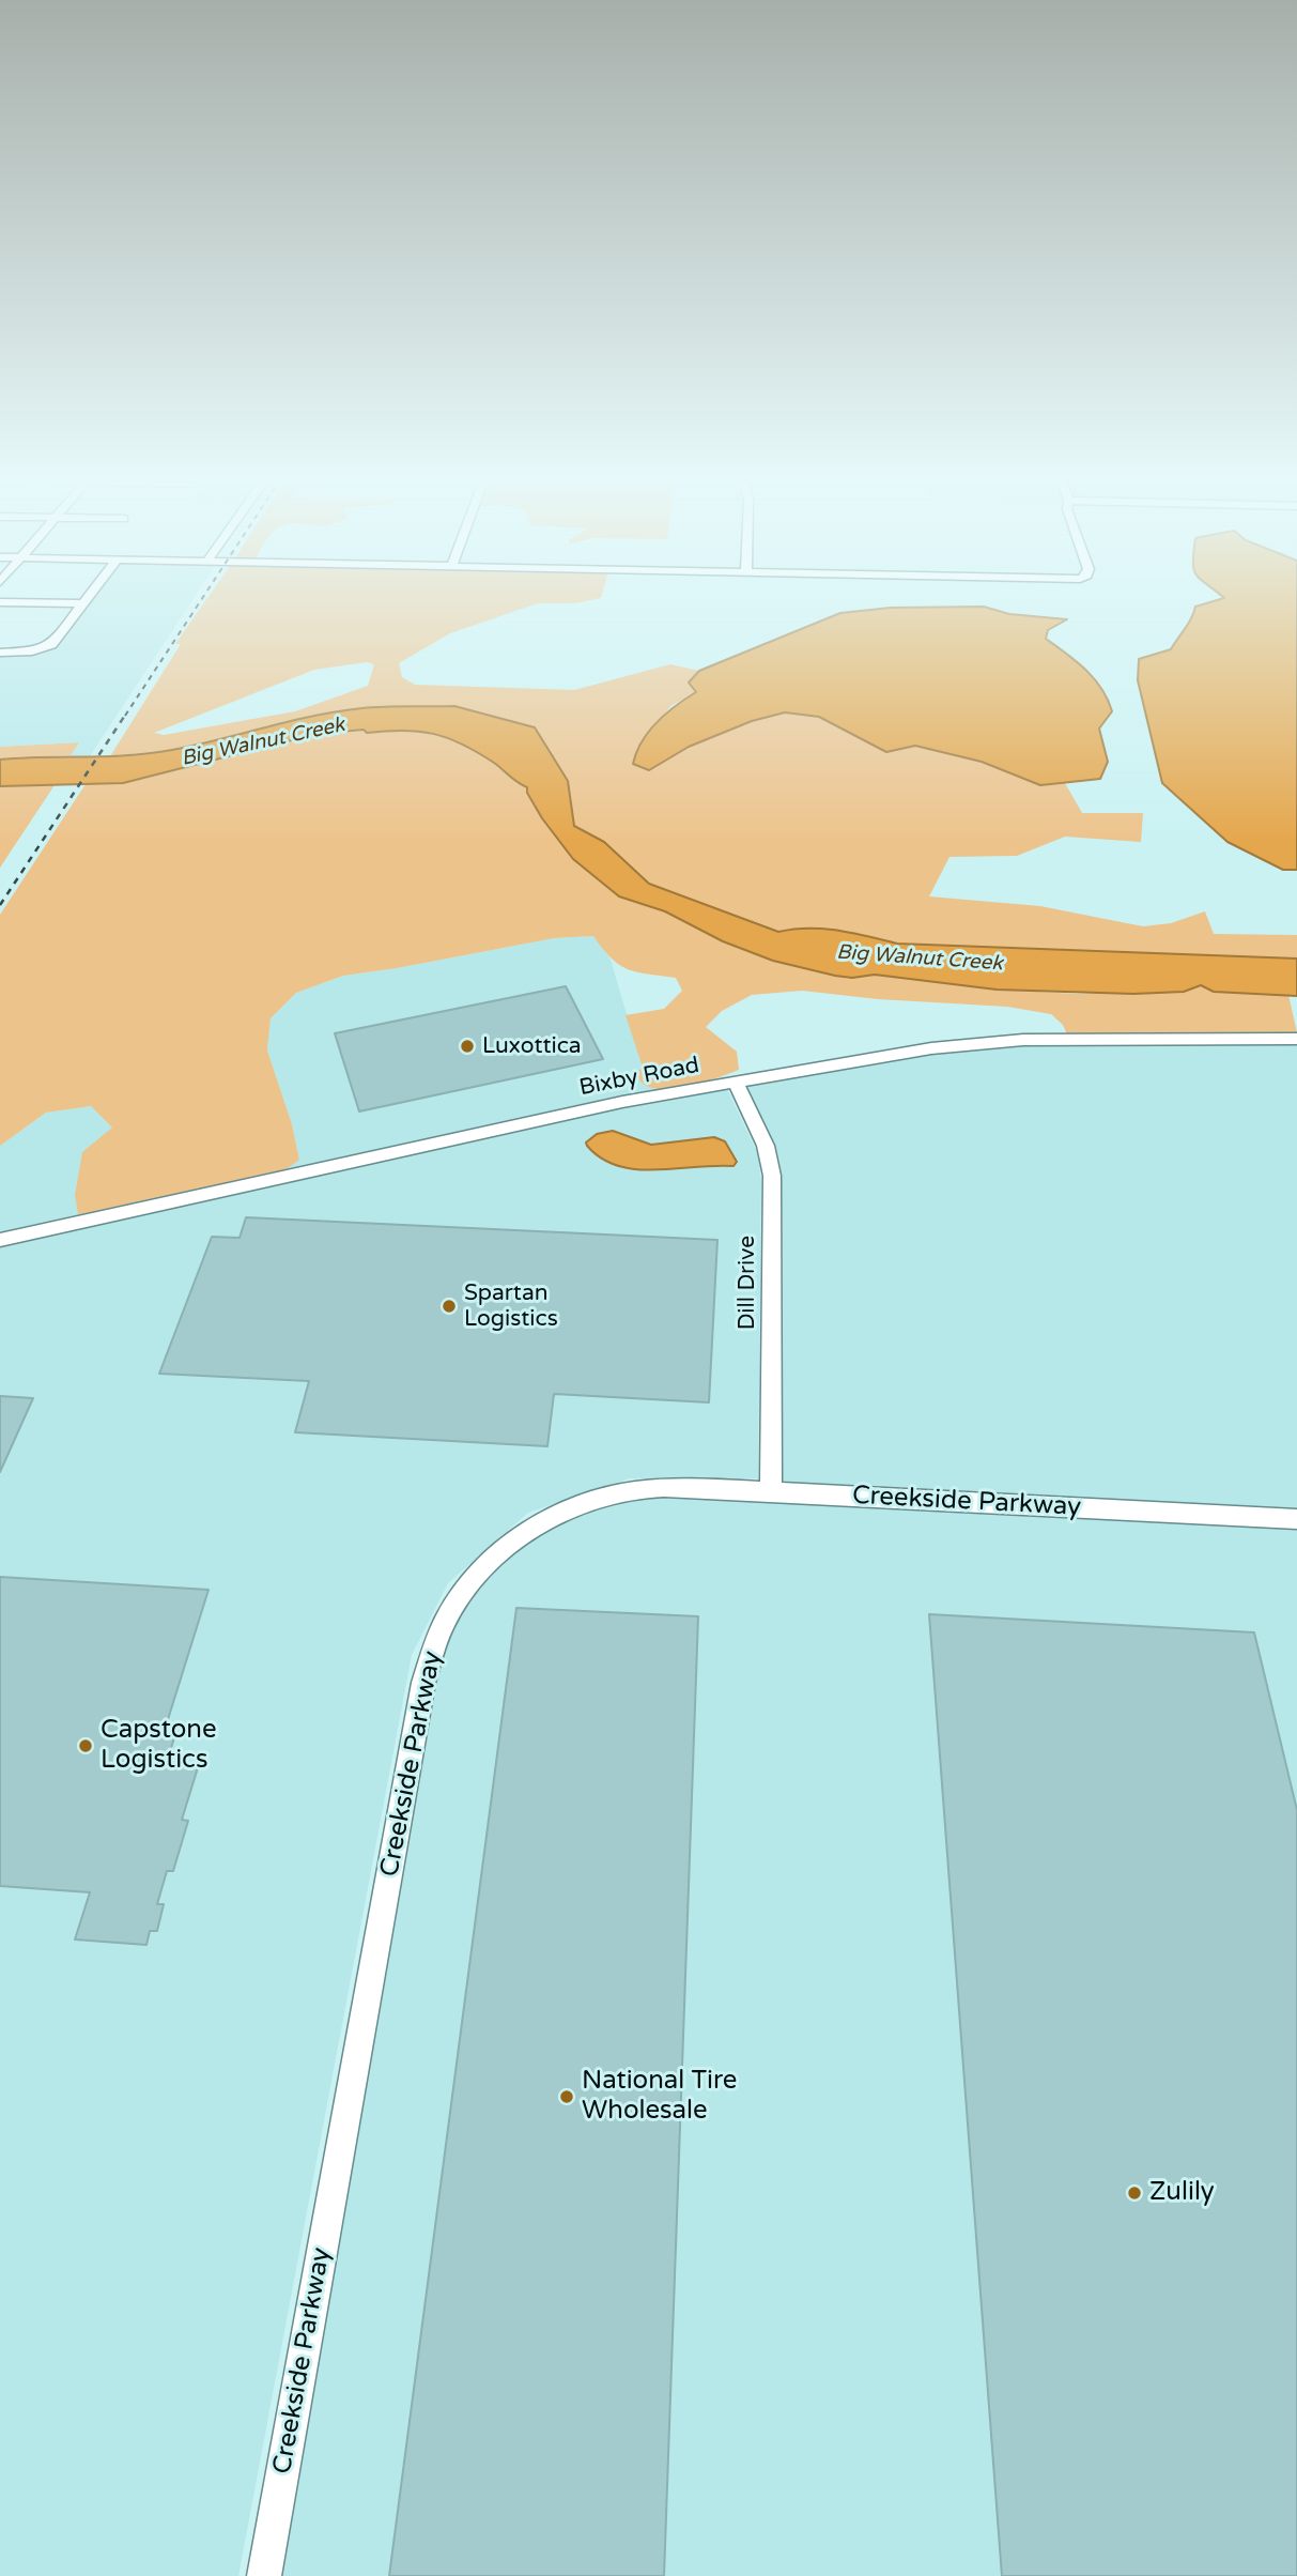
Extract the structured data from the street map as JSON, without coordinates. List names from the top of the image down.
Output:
{
  "streets": {
    "street": ["Bixby Road", "Dill Drive", "Creekside Parkway"]
  },
  "crossings": [
    ["Bixby Road", "Dill Drive"],
    ["Dill Drive", "Creekside Parkway"]
  ],
  "water": ["Big Walnut Creek"],
  "places": [
    "Luxottica",
    "Spartan Logistics",
    "Capstone Logistics",
    "National Tire Wholesale",
    "Zulily"
  ]
}
